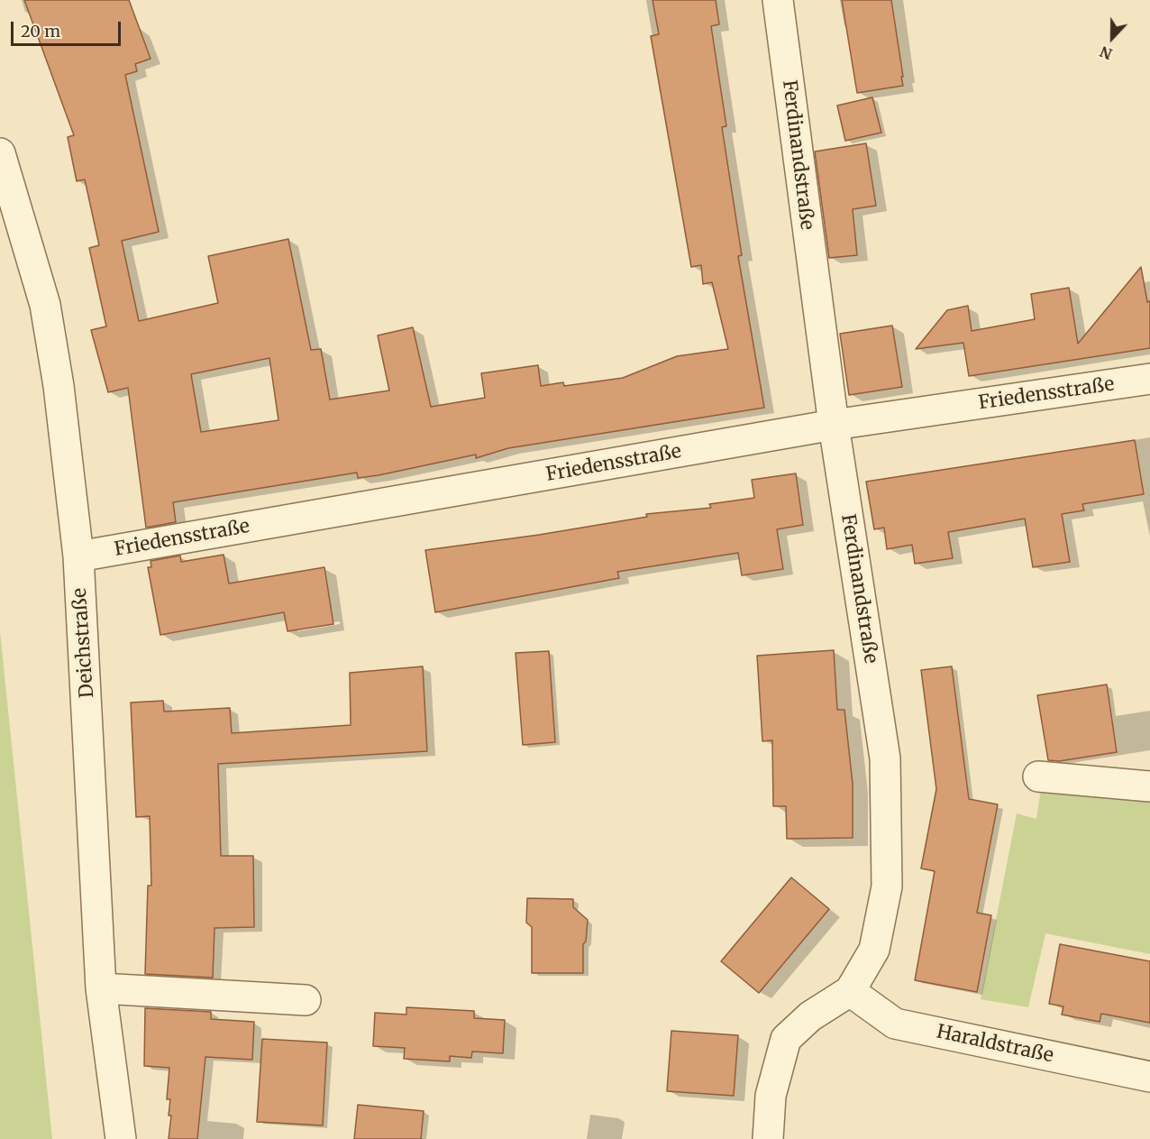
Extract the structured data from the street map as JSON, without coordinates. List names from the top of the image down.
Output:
{
  "streets": {
    "street": [
      "Ferdinandstraße",
      "Friedensstraße",
      "Deichstraße",
      "Haraldstraße"
    ]
  },
  "crossings": [
    ["Ferdinandstraße", "Friedensstraße"],
    ["Ferdinandstraße", "Haraldstraße"],
    ["Friedensstraße", "Deichstraße"]
  ],
  "scale_bar": "20 m",
  "north": "bottom"
}
